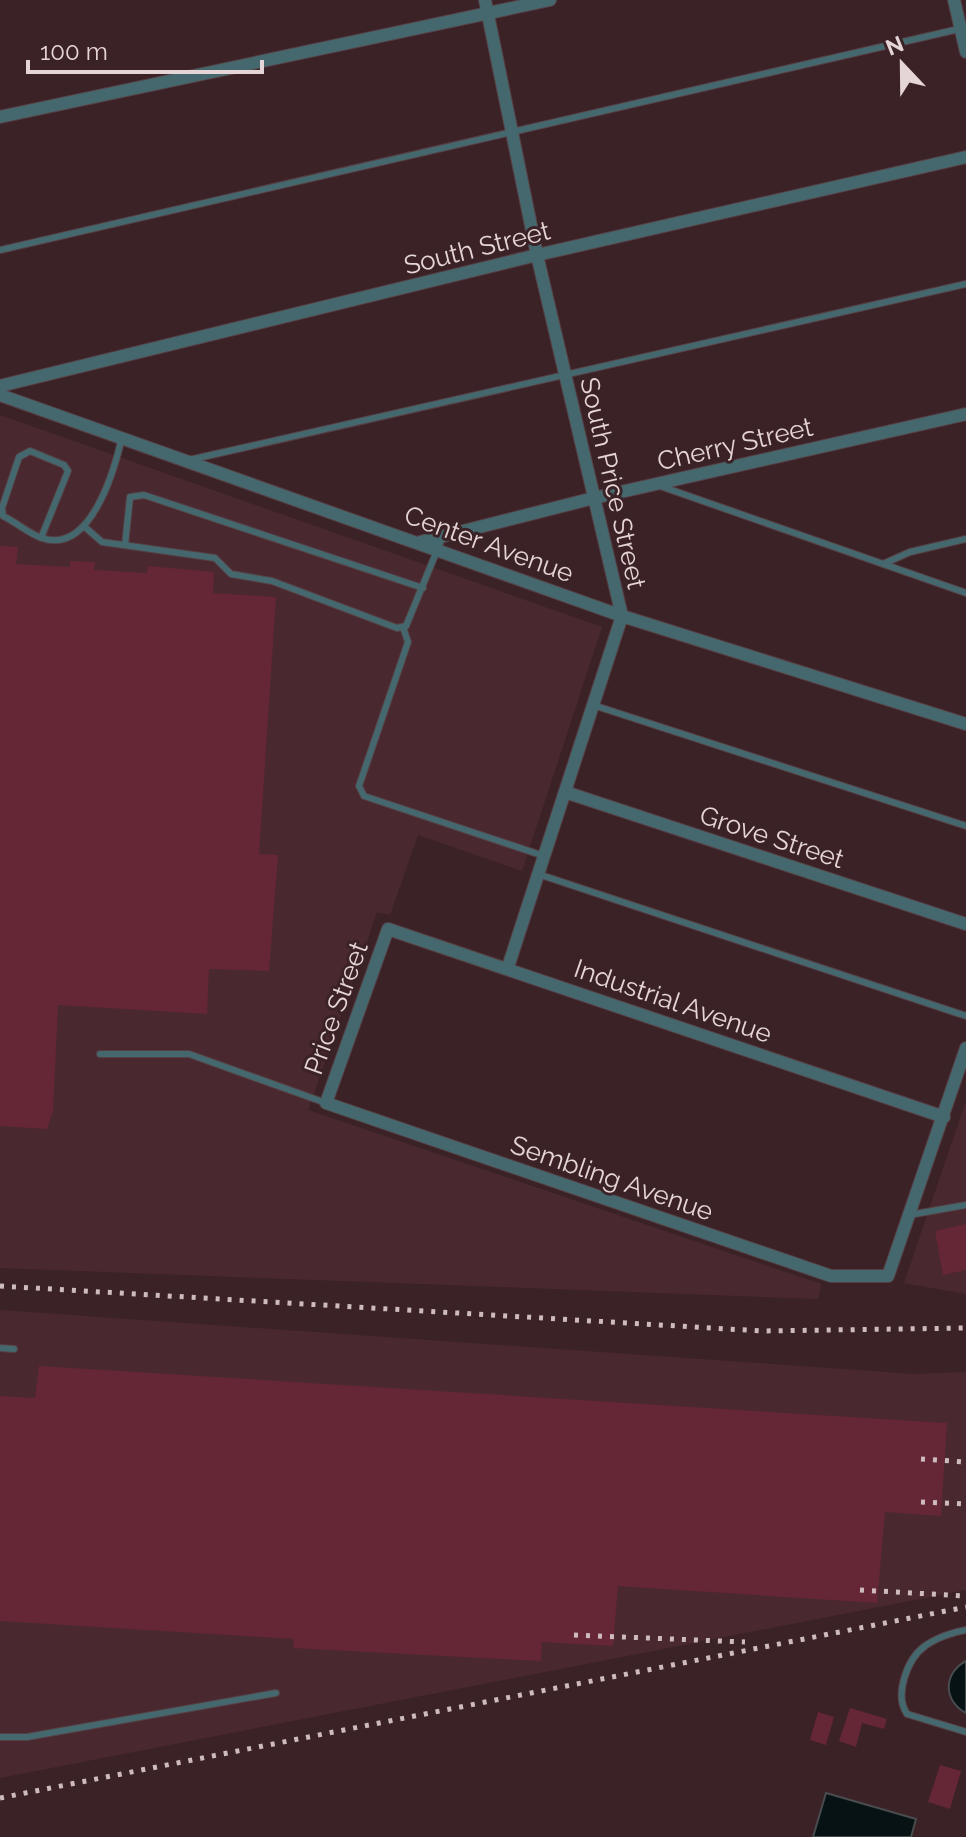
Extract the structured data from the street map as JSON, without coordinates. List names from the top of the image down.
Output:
{
  "streets": {
    "street": [
      "South Street",
      "Cherry Street",
      "South Price Street",
      "Center Avenue",
      "Grove Street",
      "Industrial Avenue",
      "Price Street",
      "Sembling Avenue"
    ]
  },
  "crossings": [
    ["South Street", "South Price Street"],
    ["Cherry Street", "South Price Street"],
    ["Cherry Street", "Center Avenue"],
    ["South Price Street", "Center Avenue"],
    ["South Price Street", "Grove Street"],
    ["South Price Street", "Industrial Avenue"],
    ["Industrial Avenue", "Price Street"],
    ["Price Street", "Sembling Avenue"]
  ],
  "scale_bar": "100 m",
  "north": "top"
}
